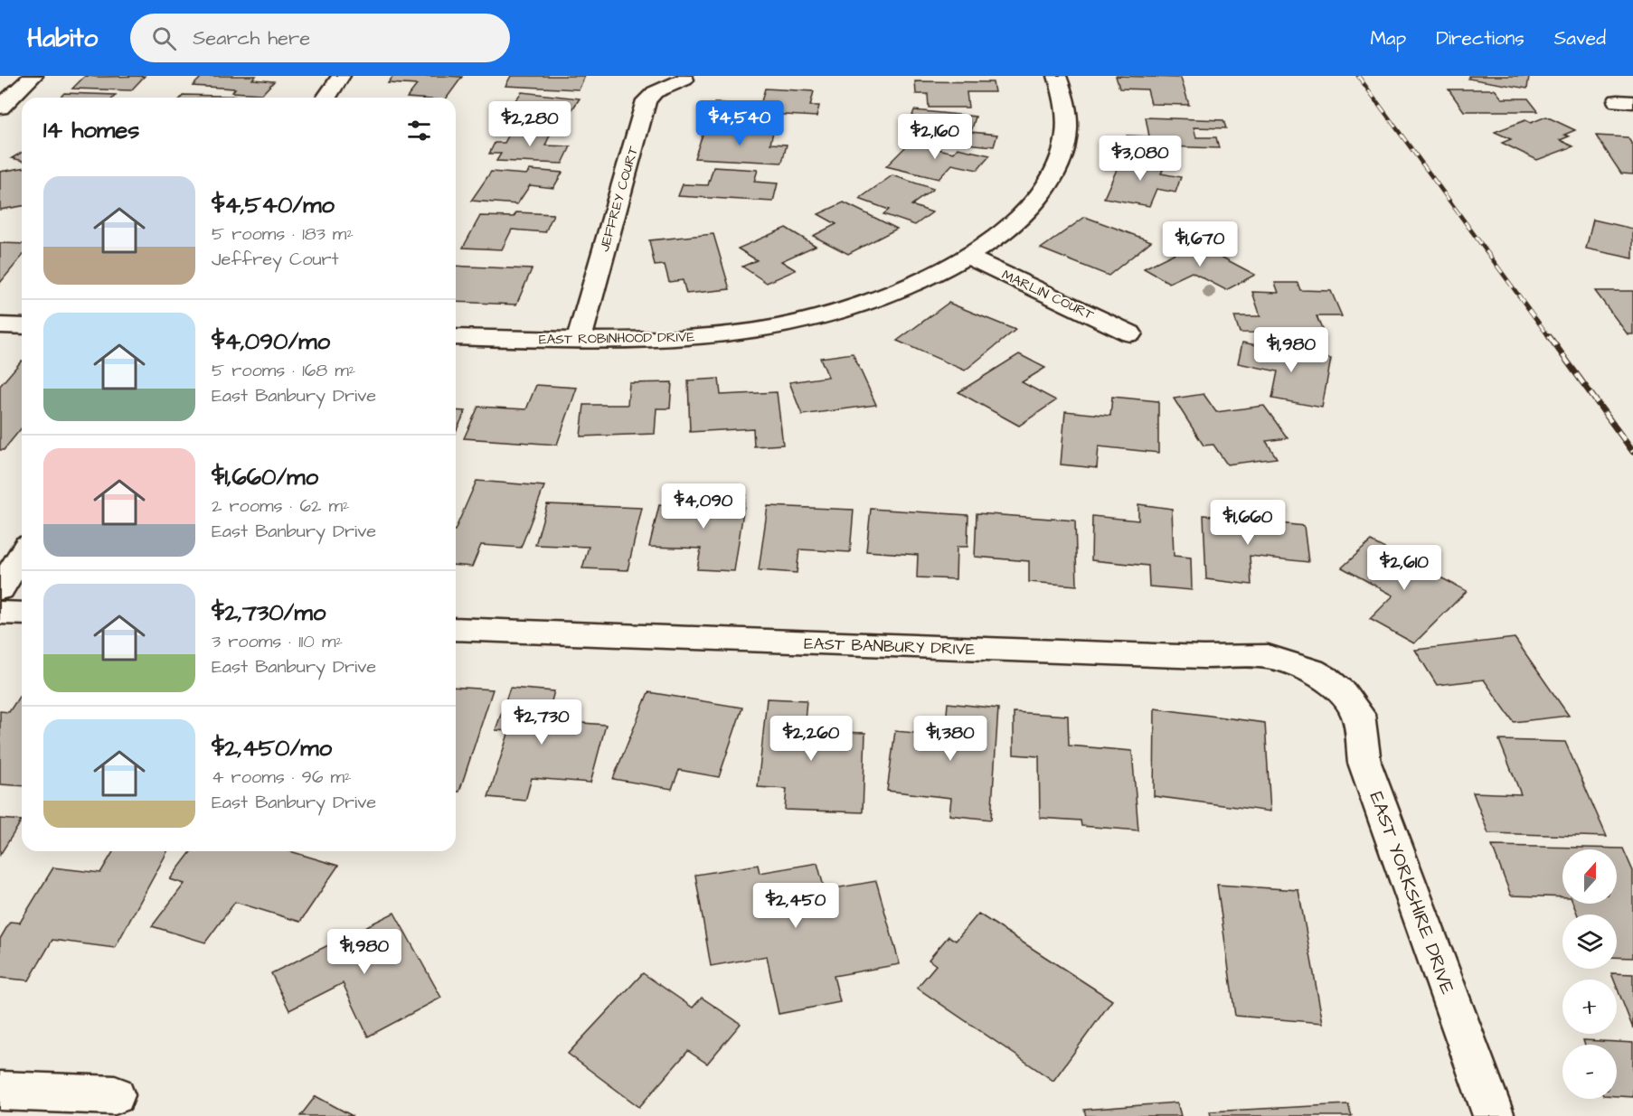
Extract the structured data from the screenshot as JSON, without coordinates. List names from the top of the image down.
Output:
{
  "streets": {
    "street": [
      "JEFFREY COURT",
      "MARLIN COURT",
      "EAST ROBINHOOD DRIVE",
      "EAST BANBURY DRIVE",
      "EAST YORKSHIRE DRIVE"
    ]
  },
  "crossings": [
    ["JEFFREY COURT", "EAST ROBINHOOD DRIVE"],
    ["MARLIN COURT", "EAST ROBINHOOD DRIVE"],
    ["EAST BANBURY DRIVE", "EAST YORKSHIRE DRIVE"]
  ],
  "north": "top",
  "page": {
    "header": "Habito",
    "search": "Search here",
    "nav": ["Map", "Directions", "Saved"],
    "heading": "14 homes",
    "price": [
      "$4,540",
      "$2,280",
      "$2,160",
      "$3,080",
      "$1,670",
      "$1,980",
      "$4,090",
      "$1,660",
      "$2,610",
      "$2,730",
      "$2,260",
      "$1,380",
      "$2,450",
      "$1,980"
    ],
    "list": [
      {
        "name": "$4,540/mo",
        "note": "5 rooms · 183 m² · Jeffrey Court"
      },
      {
        "name": "$4,090/mo",
        "note": "5 rooms · 168 m² · East Banbury Drive"
      },
      {
        "name": "$1,660/mo",
        "note": "2 rooms · 62 m² · East Banbury Drive"
      },
      {
        "name": "$2,730/mo",
        "note": "3 rooms · 110 m² · East Banbury Drive"
      },
      {
        "name": "$2,450/mo",
        "note": "4 rooms · 96 m² · East Banbury Drive"
      }
    ],
    "map_buttons": ["+", "−"]
  }
}
